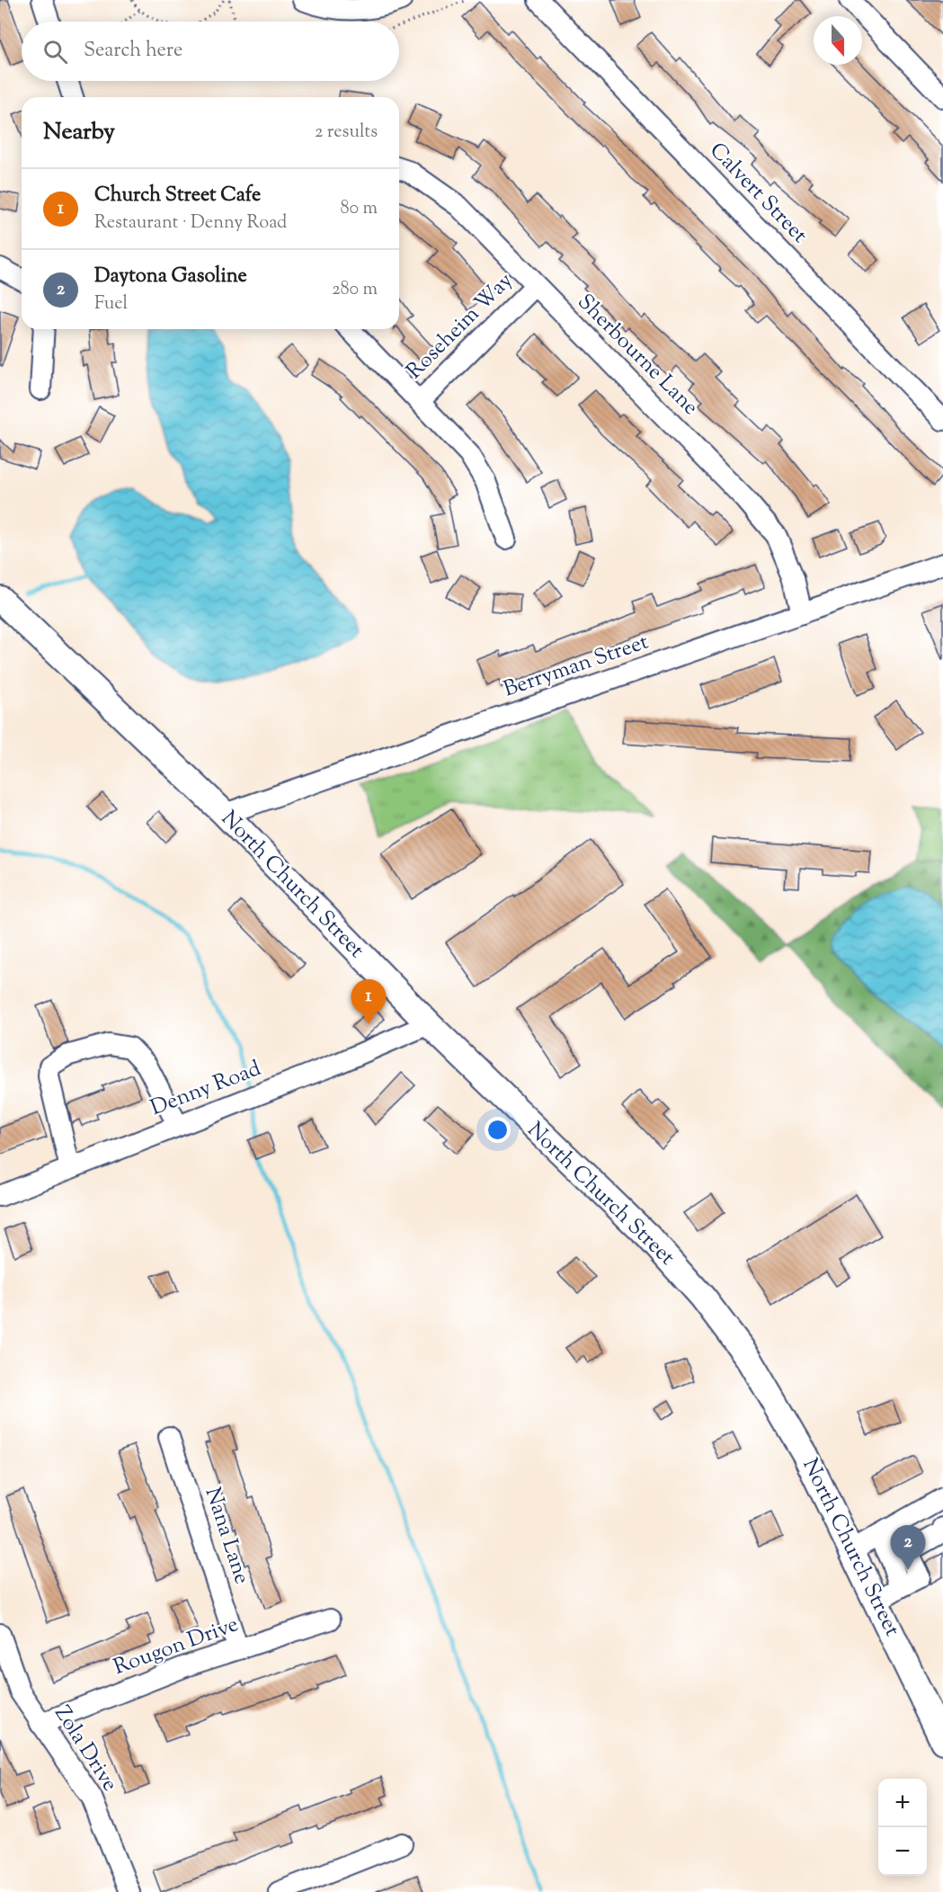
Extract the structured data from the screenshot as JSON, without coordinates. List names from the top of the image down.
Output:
{
  "streets": {
    "main road": ["North Church Street"],
    "street": [
      "Calvert Street",
      "Roseheim Way",
      "Sherbourne Lane",
      "Berryman Street",
      "Denny Road",
      "Nana Lane",
      "Rougon Drive",
      "Zola Drive"
    ]
  },
  "crossings": [
    ["Roseheim Way", "Sherbourne Lane"],
    ["Sherbourne Lane", "Berryman Street"],
    ["Berryman Street", "North Church Street"],
    ["North Church Street", "Denny Road"],
    ["Nana Lane", "Rougon Drive"],
    ["Rougon Drive", "Zola Drive"]
  ],
  "north": "bottom",
  "page": {
    "search": "Search here",
    "heading": ["Nearby", "2 results"],
    "list": [
      {
        "mark": "1",
        "name": "Church Street Cafe",
        "note": "Restaurant · Denny Road",
        "value": "80 m"
      },
      {
        "mark": "2",
        "name": "Daytona Gasoline",
        "note": "Fuel",
        "value": "280 m"
      }
    ],
    "pins": ["1", "2"],
    "map_buttons": ["+", "−"]
  }
}
